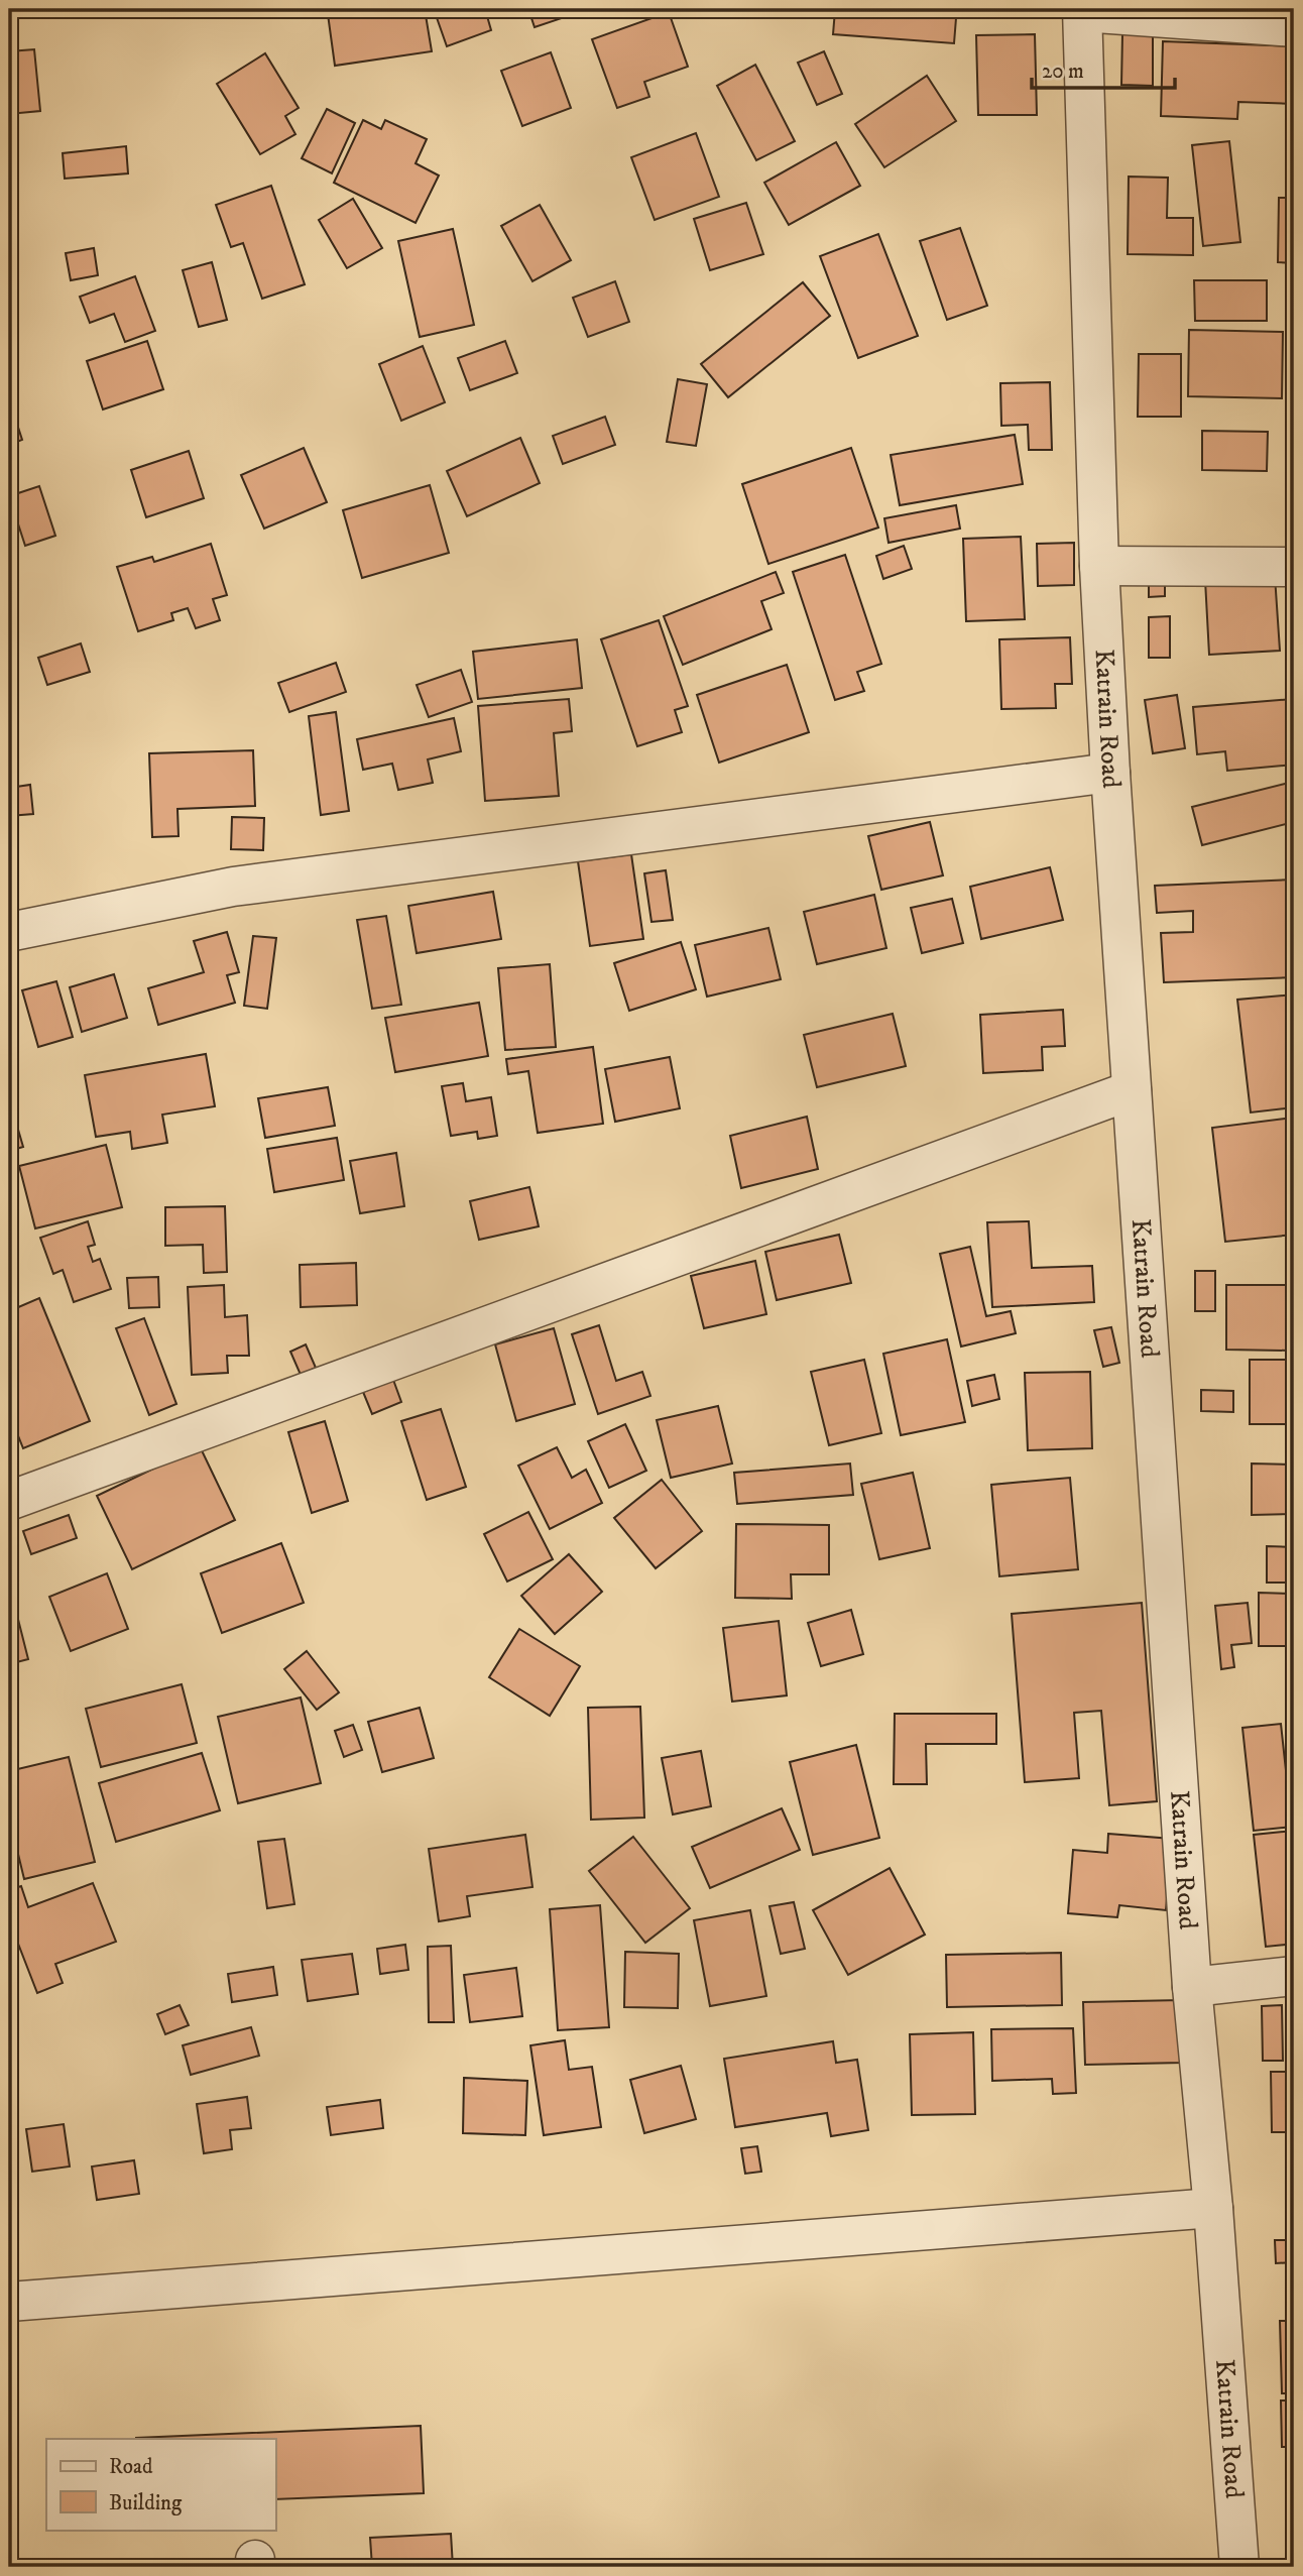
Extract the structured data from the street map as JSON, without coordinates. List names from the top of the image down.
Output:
{
  "streets": {
    "street": ["Katrain Road"]
  },
  "legend": ["Road", "Building"],
  "scale_bar": "20 m"
}
